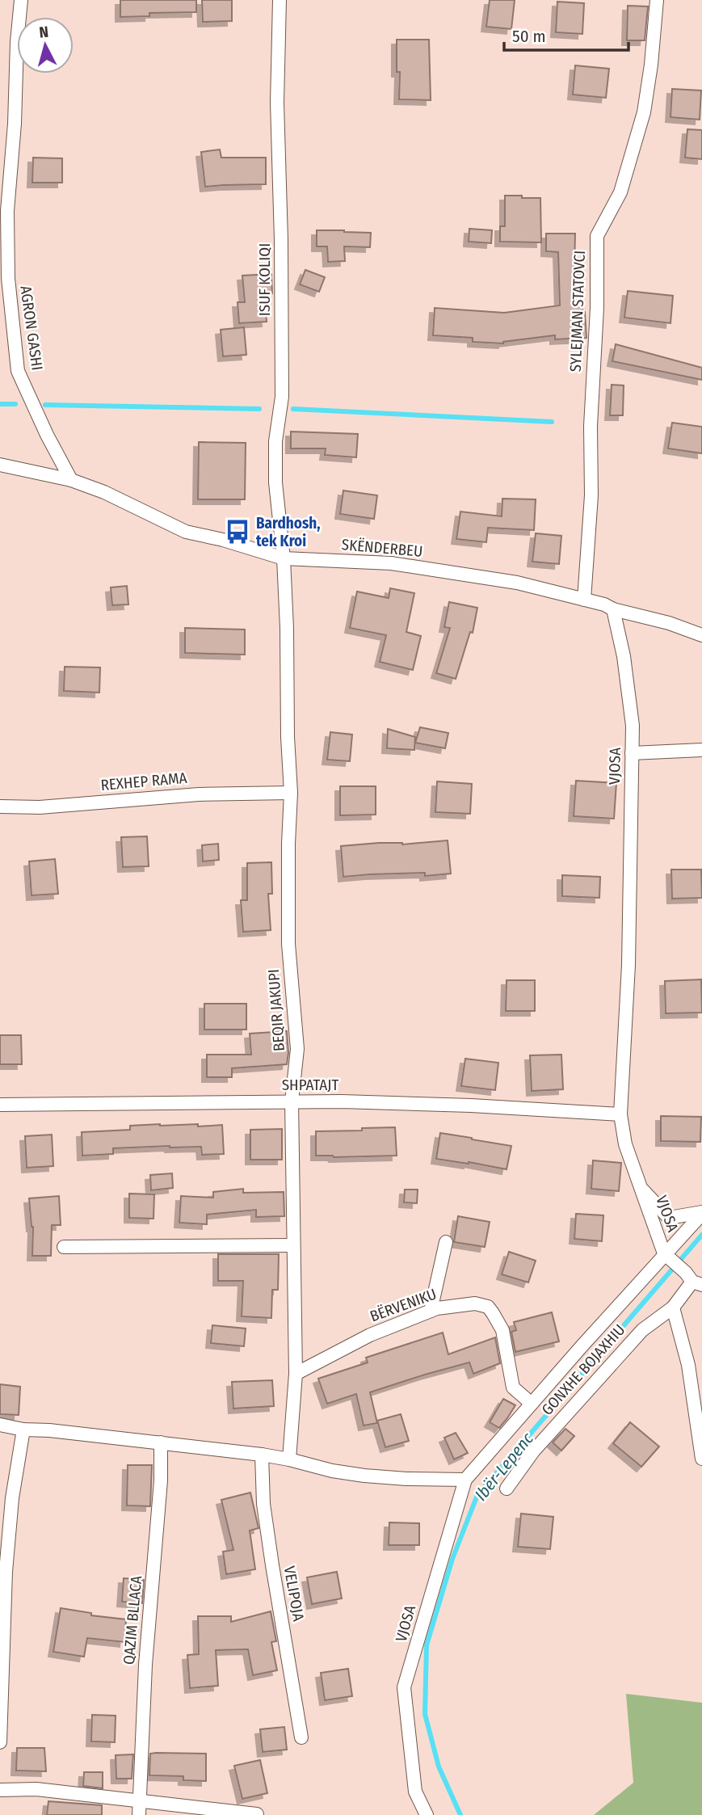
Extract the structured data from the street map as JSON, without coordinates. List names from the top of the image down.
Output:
{
  "streets": {
    "street": [
      "ISUF KOLIQI",
      "SYLEJMAN STATOVCI",
      "AGRON GASHI",
      "SKËNDERBEU",
      "VJOSA",
      "REXHEP RAMA",
      "BEQIR JAKUPI",
      "SHPATAJT",
      "BËRVENIKU",
      "GONXHE BOJAXHIU",
      "VELIPOJA",
      "QAZIM BLLACA"
    ]
  },
  "crossings": [
    ["ISUF KOLIQI", "SKËNDERBEU"],
    ["ISUF KOLIQI", "BEQIR JAKUPI"],
    ["SYLEJMAN STATOVCI", "SKËNDERBEU"],
    ["AGRON GASHI", "SKËNDERBEU"],
    ["SKËNDERBEU", "VJOSA"],
    ["SKËNDERBEU", "BEQIR JAKUPI"],
    ["VJOSA", "SHPATAJT"],
    ["VJOSA", "BËRVENIKU"],
    ["REXHEP RAMA", "BEQIR JAKUPI"],
    ["BEQIR JAKUPI", "SHPATAJT"],
    ["BEQIR JAKUPI", "BËRVENIKU"]
  ],
  "water": ["Ibër-Lepenc"],
  "places": {
    "bus stop": ["Bardhosh, tek Kroi"]
  },
  "scale_bar": "50 m",
  "north": "top"
}
